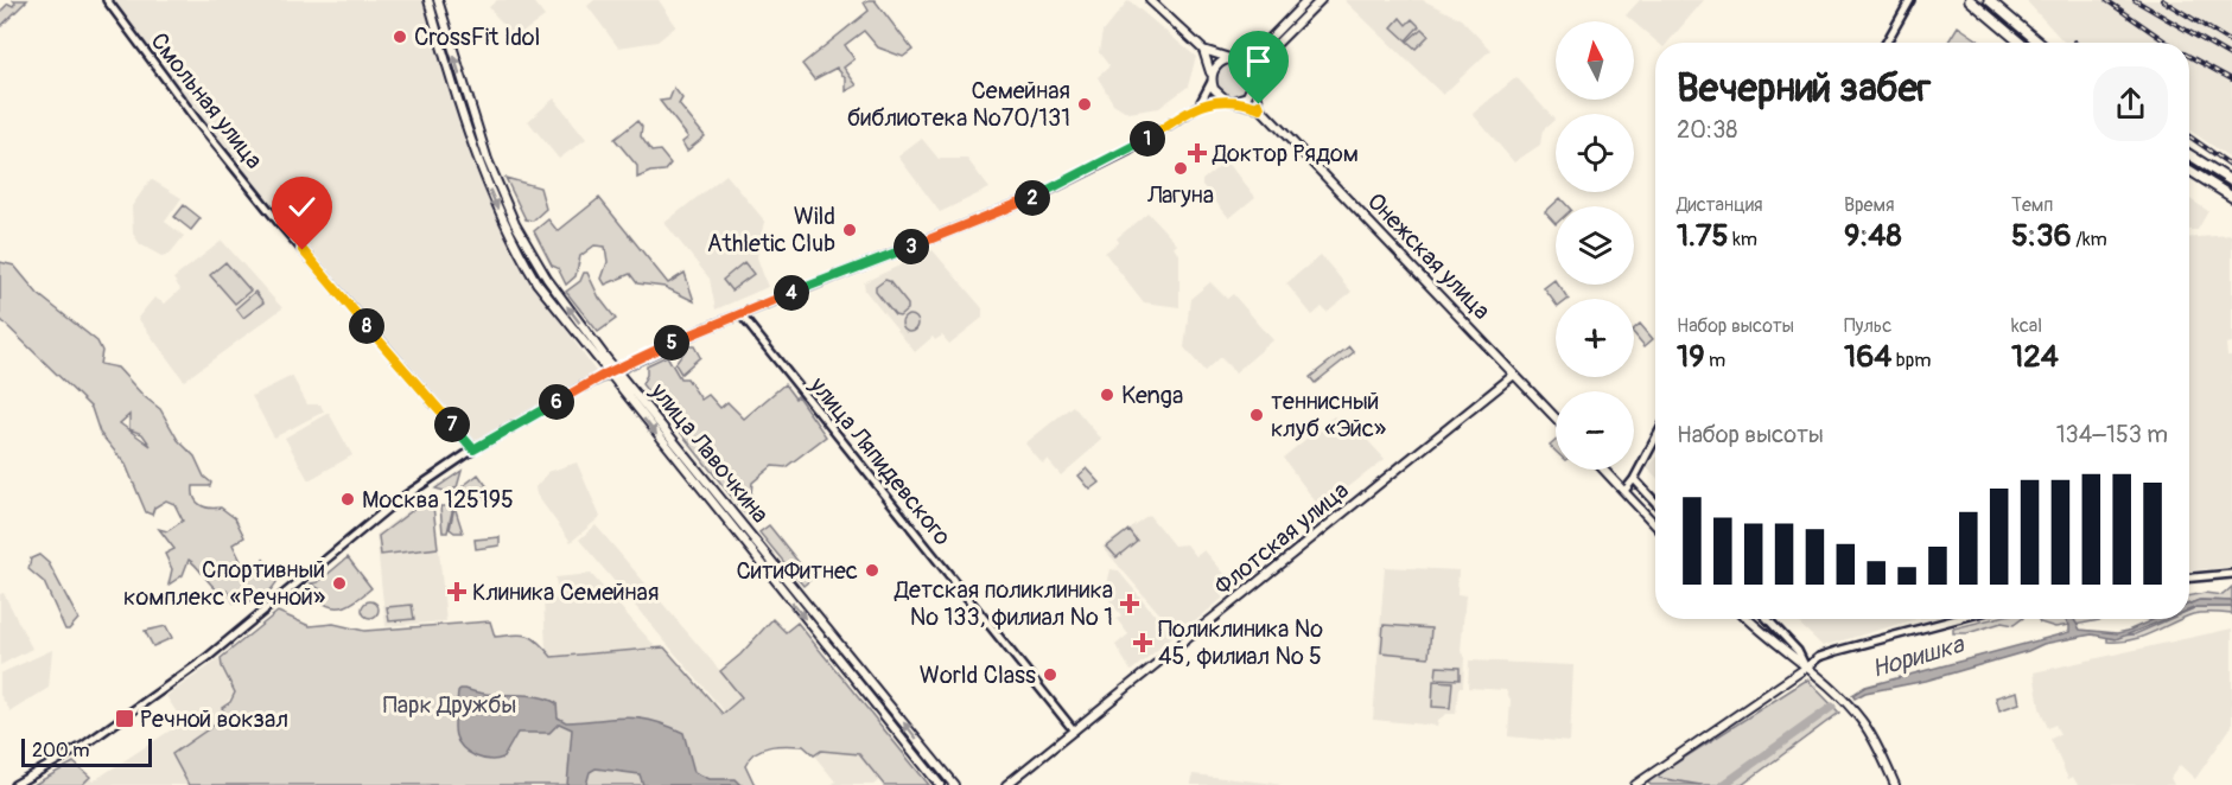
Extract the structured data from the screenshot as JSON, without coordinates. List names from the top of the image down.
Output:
{
  "streets": {
    "main road": ["Онежская улица", "улица Лавочкина", "Флотская улица"],
    "street": ["Смольная улица", "улица Ляпидевского"]
  },
  "crossings": [
    ["Онежская улица", "Флотская улица"],
    ["улица Ляпидевского", "Флотская улица"]
  ],
  "water": ["Норишка"],
  "parks": ["Парк Дружбы"],
  "places": {
    "other": [
      "CrossFit Idol",
      "Семейная библиотека №70/131",
      "Лагуна",
      "Wild Athletic Club",
      "Kenga",
      "теннисный клуб «Эйс»",
      "Москва 125195",
      "СитиФитнес",
      "Спортивный комплекс «Речной»",
      "World Class"
    ],
    "health": [
      "Доктор Рядом",
      "Клиника Семейная",
      "Детская поликлиника № 133, филиал № 1",
      "Поликлиника № 45, филиал № 5"
    ],
    "transit": ["Речной вокзал"]
  },
  "scale_bar": "200 m",
  "north": "top",
  "page": {
    "map_buttons": ["+", "−"],
    "heading": ["Вечерний забег", "20:38"],
    "pins": [
      "1",
      "2",
      "3",
      "4",
      "8",
      "5",
      "6",
      "7"
    ],
    "stats": [
      ["Дистанция", "1.75 km"],
      ["Время", "9:48"],
      ["Темп", "5:36 /km"],
      ["Набор высоты", "19 m"],
      ["Пульс", "164 bpm"],
      ["kcal", "124"]
    ],
    "chart": ["Набор высоты", "134–153 m"],
    "scale": "200 m"
  }
}
